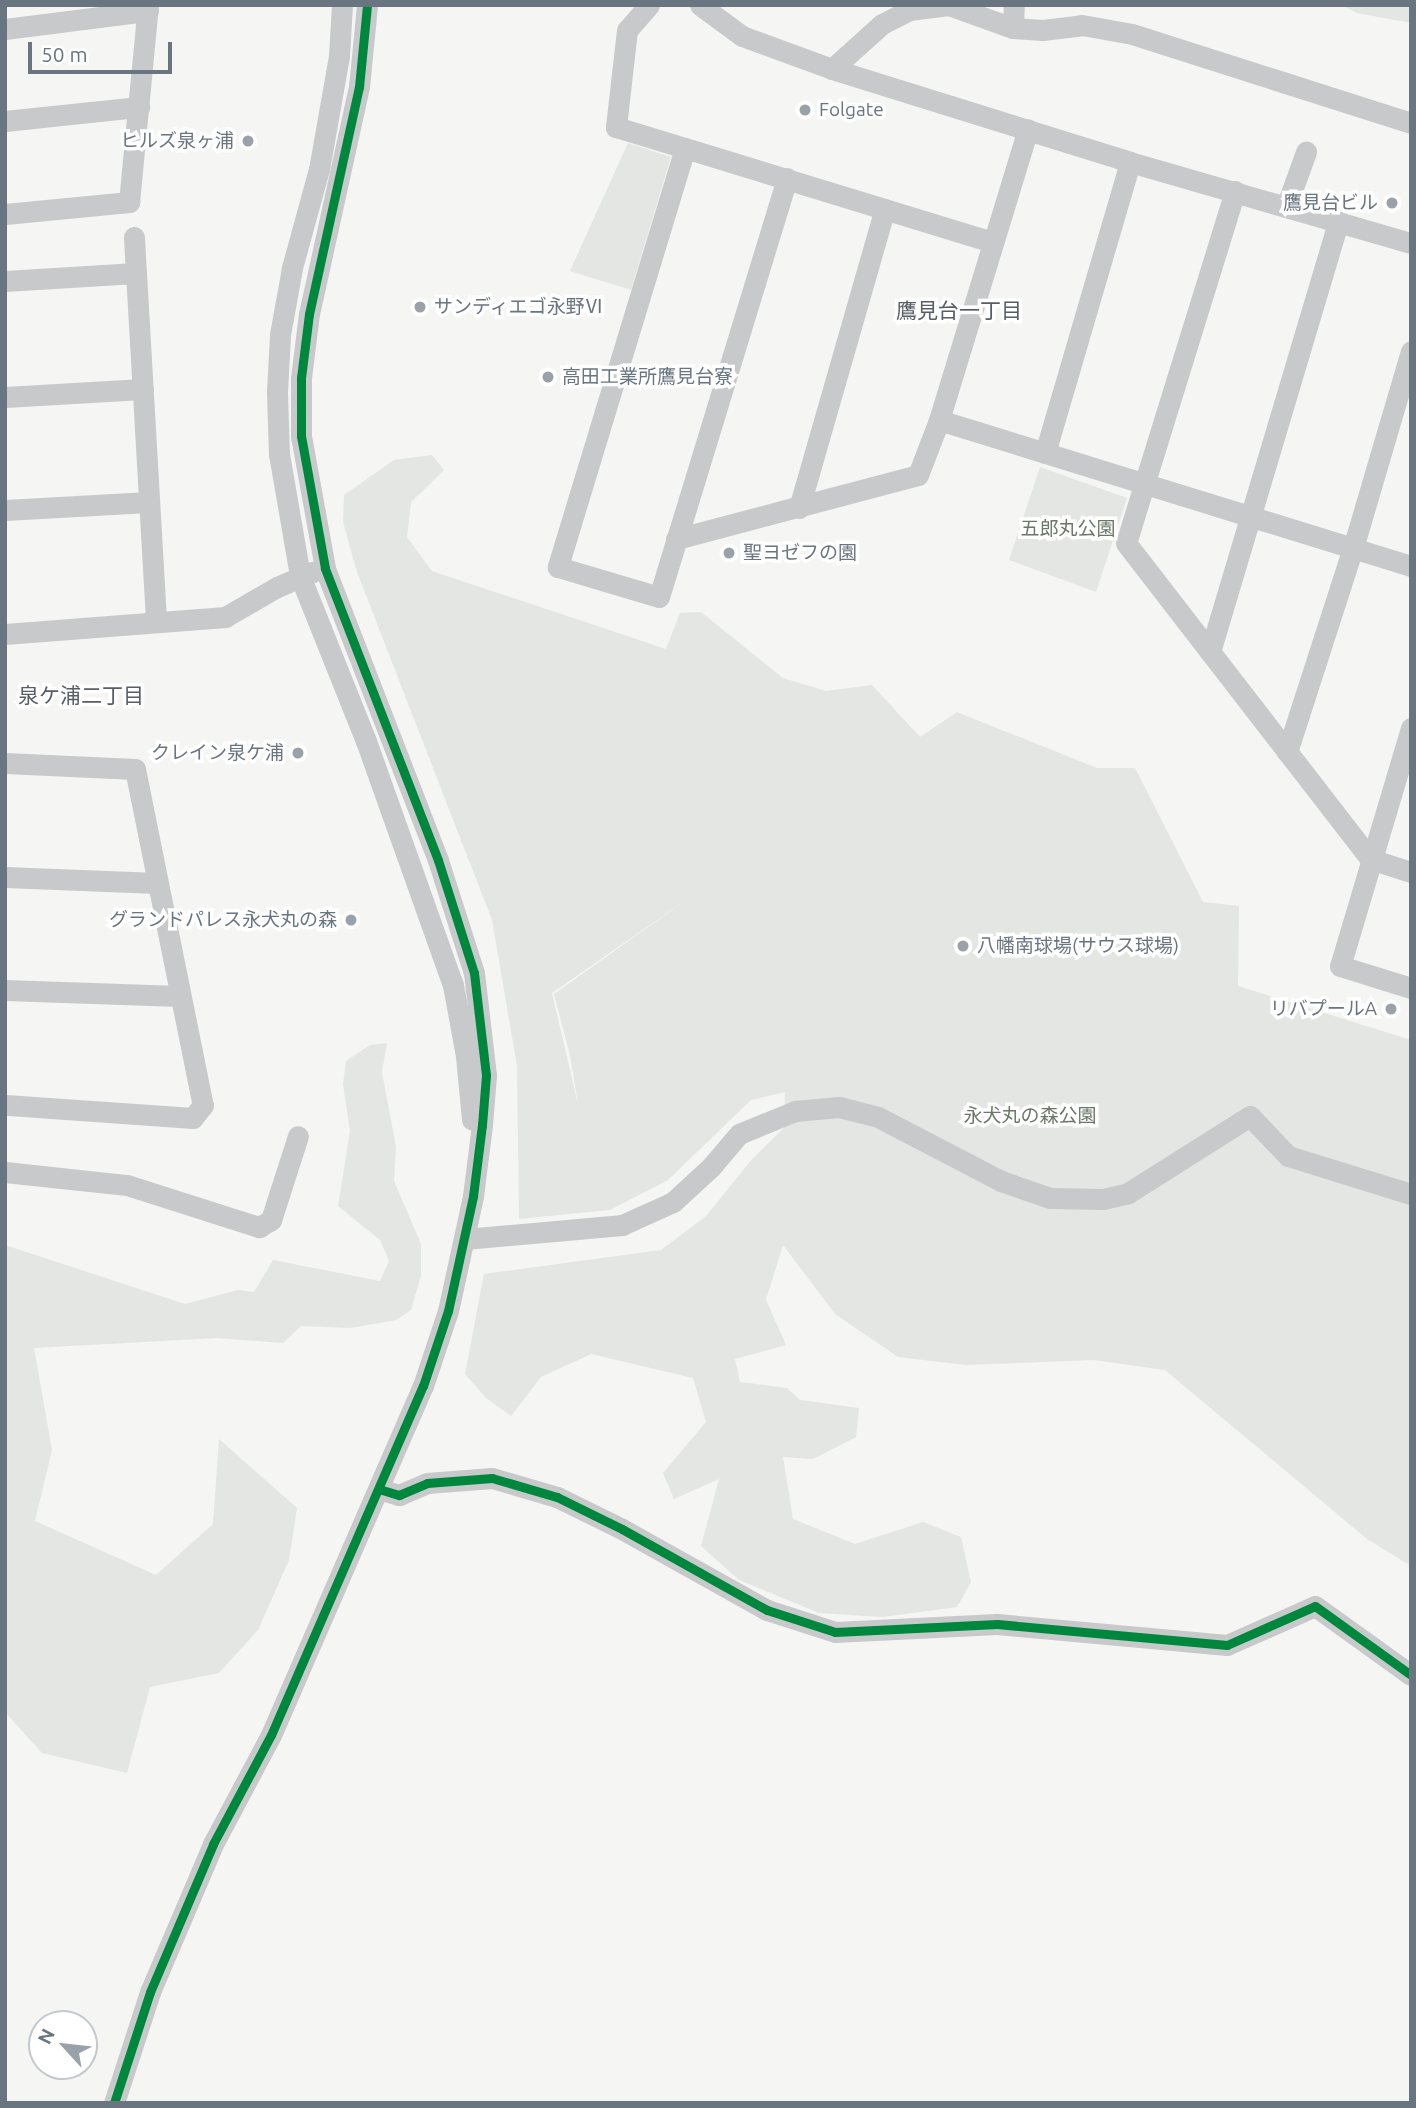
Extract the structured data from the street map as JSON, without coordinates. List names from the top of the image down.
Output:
{
  "districts": ["鷹見台一丁目", "泉ケ浦二丁目"],
  "parks": ["五郎丸公園", "永犬丸の森公園"],
  "places": [
    "Folgate",
    "ヒルズ泉ヶ浦",
    "鷹見台ビル",
    "サンディエゴ永野Ⅵ",
    "高田工業所鷹見台寮",
    "聖ヨゼフの園",
    "クレイン泉ケ浦",
    "グランドパレス永犬丸の森",
    "八幡南球場(サウス球場)",
    "リバプールA"
  ],
  "scale_bar": "50 m",
  "north": "top left"
}
